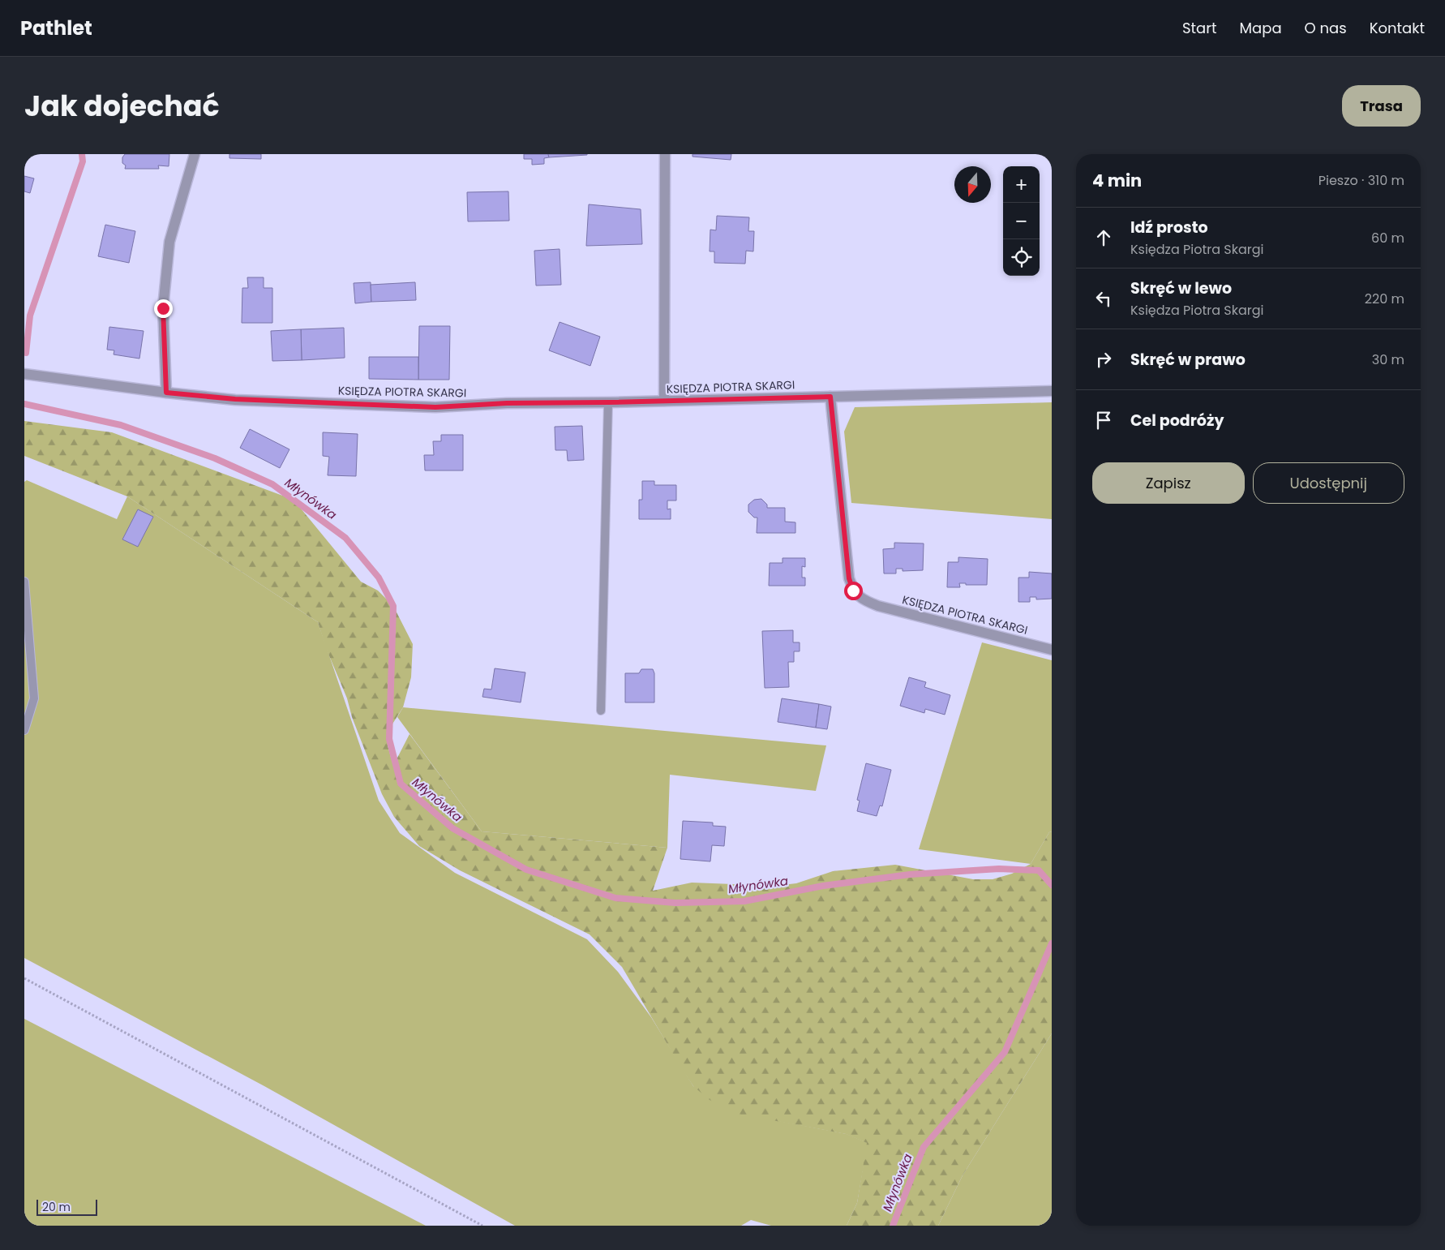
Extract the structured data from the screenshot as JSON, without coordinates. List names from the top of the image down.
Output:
{
  "streets": {
    "street": ["KSIĘDZA PIOTRA SKARGI"]
  },
  "water": ["Młynówka"],
  "scale_bar": "20 m",
  "north": "bottom",
  "page": {
    "header": "Pathlet",
    "nav": [
      "Start",
      "Mapa",
      "O nas",
      "Kontakt"
    ],
    "title": "Jak dojechać",
    "buttons": [
      "Trasa",
      ["Zapisz", "Udostępnij"]
    ],
    "heading": ["4 min", "Pieszo · 310 m"],
    "map_buttons": ["+", "−"],
    "list": [
      ["Idź prosto", "Księdza Piotra Skargi", "60 m"],
      ["Skręć w lewo", "Księdza Piotra Skargi", "220 m"],
      ["Skręć w prawo", "30 m"],
      "Cel podróży"
    ],
    "scale": "20 m"
  }
}
